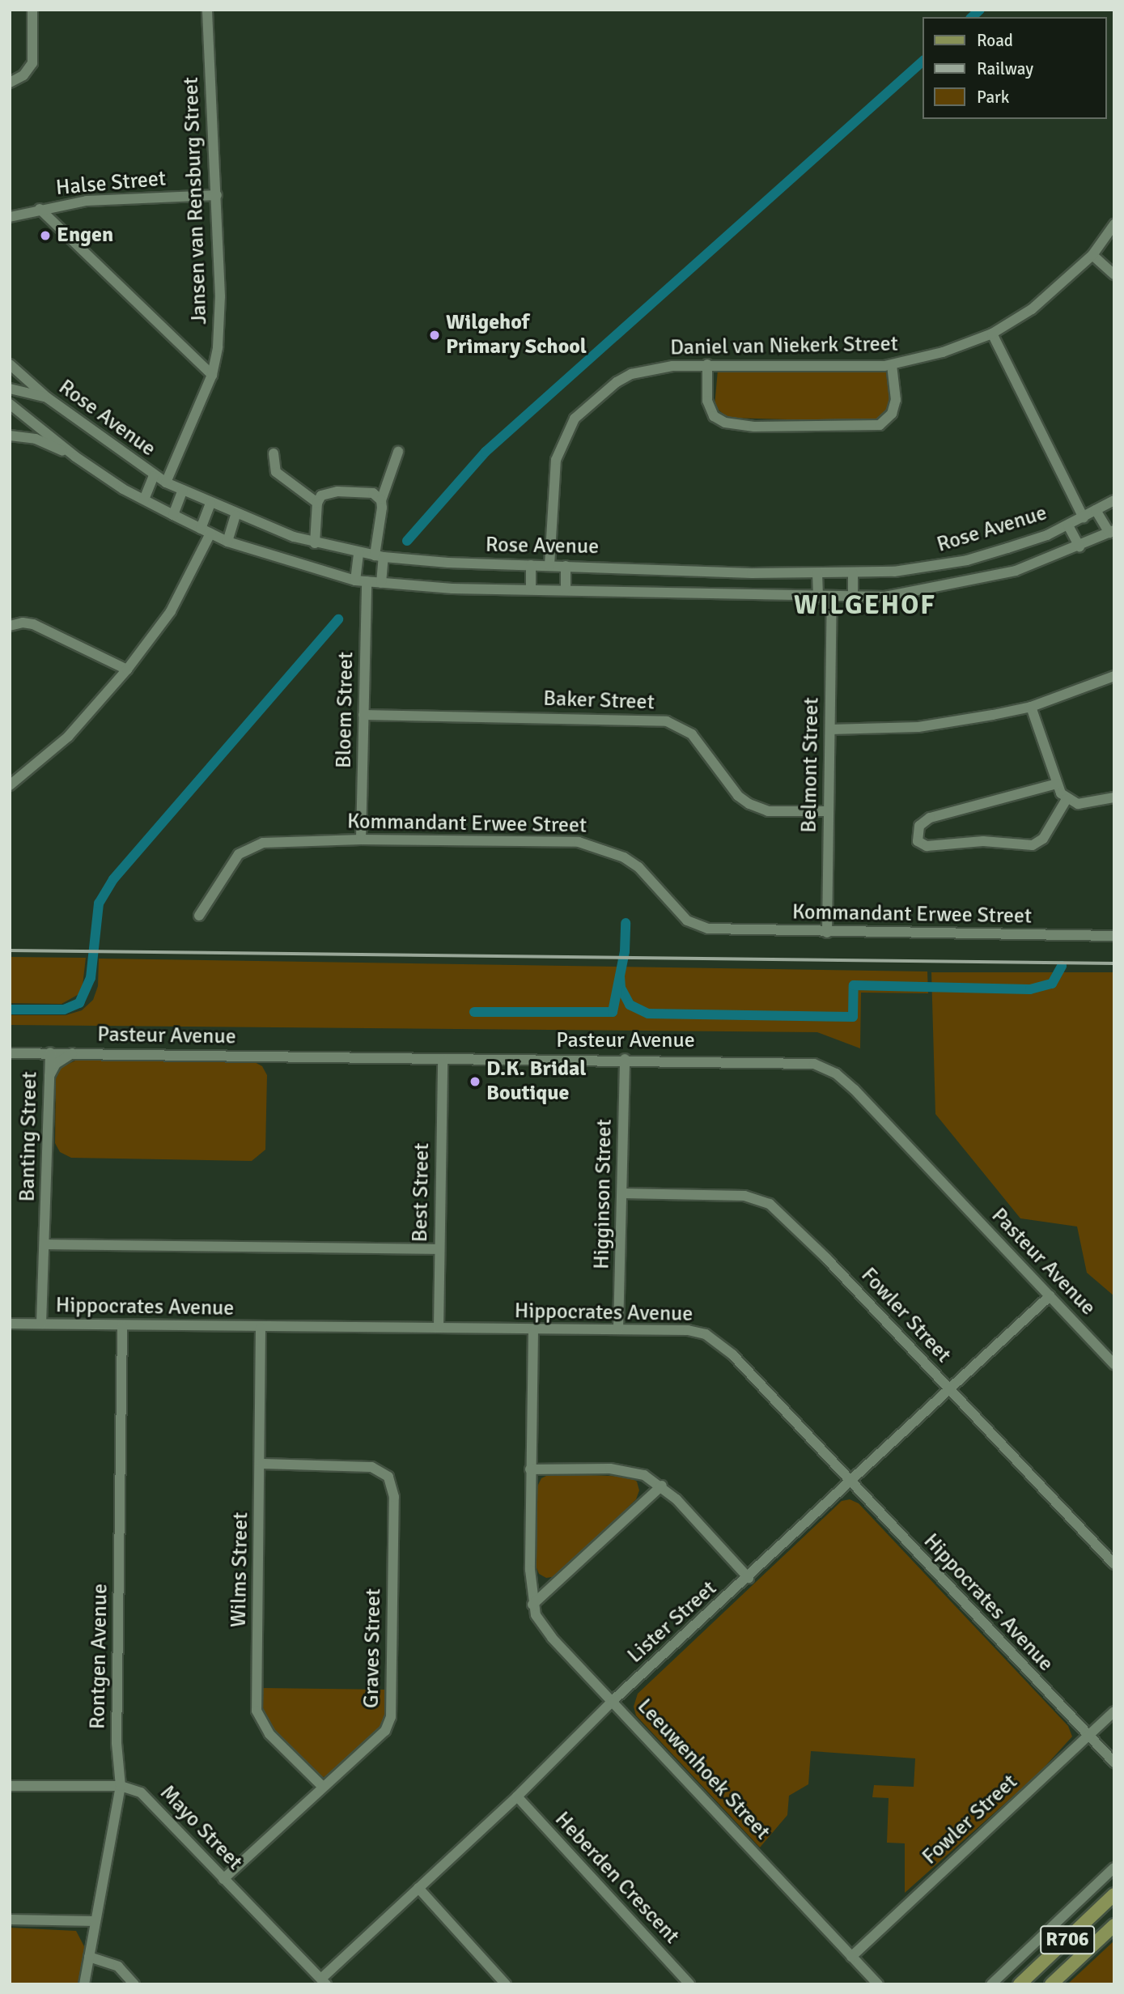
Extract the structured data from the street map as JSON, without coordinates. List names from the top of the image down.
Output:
{
  "streets": {
    "main road": ["R706"],
    "street": [
      "Halse Street",
      "Jansen van Rensburg Street",
      "Daniel van Niekerk Street",
      "Rose Avenue",
      "Baker Street",
      "Bloem Street",
      "Belmont Street",
      "Kommandant Erwee Street",
      "Pasteur Avenue",
      "Banting Street",
      "Best Street",
      "Higginson Street",
      "Hippocrates Avenue",
      "Fowler Street",
      "Wilms Street",
      "Lister Street",
      "Graves Street",
      "Rontgen Avenue",
      "Leeuwenhoek Street",
      "Mayo Street",
      "Heberden Crescent"
    ]
  },
  "crossings": [
    ["Halse Street", "Jansen van Rensburg Street"],
    ["Jansen van Rensburg Street", "Rose Avenue"],
    ["Daniel van Niekerk Street", "Rose Avenue"],
    ["Rose Avenue", "Bloem Street"],
    ["Rose Avenue", "Belmont Street"],
    ["Baker Street", "Bloem Street"],
    ["Baker Street", "Belmont Street"],
    ["Bloem Street", "Kommandant Erwee Street"],
    ["Belmont Street", "Kommandant Erwee Street"],
    ["Pasteur Avenue", "Banting Street"],
    ["Pasteur Avenue", "Best Street"],
    ["Pasteur Avenue", "Higginson Street"],
    ["Pasteur Avenue", "Lister Street"],
    ["Banting Street", "Hippocrates Avenue"],
    ["Best Street", "Hippocrates Avenue"],
    ["Higginson Street", "Hippocrates Avenue"],
    ["Higginson Street", "Fowler Street"],
    ["Hippocrates Avenue", "Fowler Street"],
    ["Hippocrates Avenue", "Wilms Street"],
    ["Hippocrates Avenue", "Lister Street"],
    ["Hippocrates Avenue", "Rontgen Avenue"],
    ["Hippocrates Avenue", "Leeuwenhoek Street"],
    ["Fowler Street", "Lister Street"],
    ["Fowler Street", "Leeuwenhoek Street"],
    ["Wilms Street", "Graves Street"],
    ["Lister Street", "Leeuwenhoek Street"],
    ["Lister Street", "Mayo Street"],
    ["Lister Street", "Heberden Crescent"],
    ["Graves Street", "Mayo Street"],
    ["Rontgen Avenue", "Mayo Street"]
  ],
  "districts": ["WILGEHOF"],
  "places": ["Engen", "Wilgehof Primary School", "D.K. Bridal Boutique"],
  "legend": ["Road", "Railway", "Park"]
}
